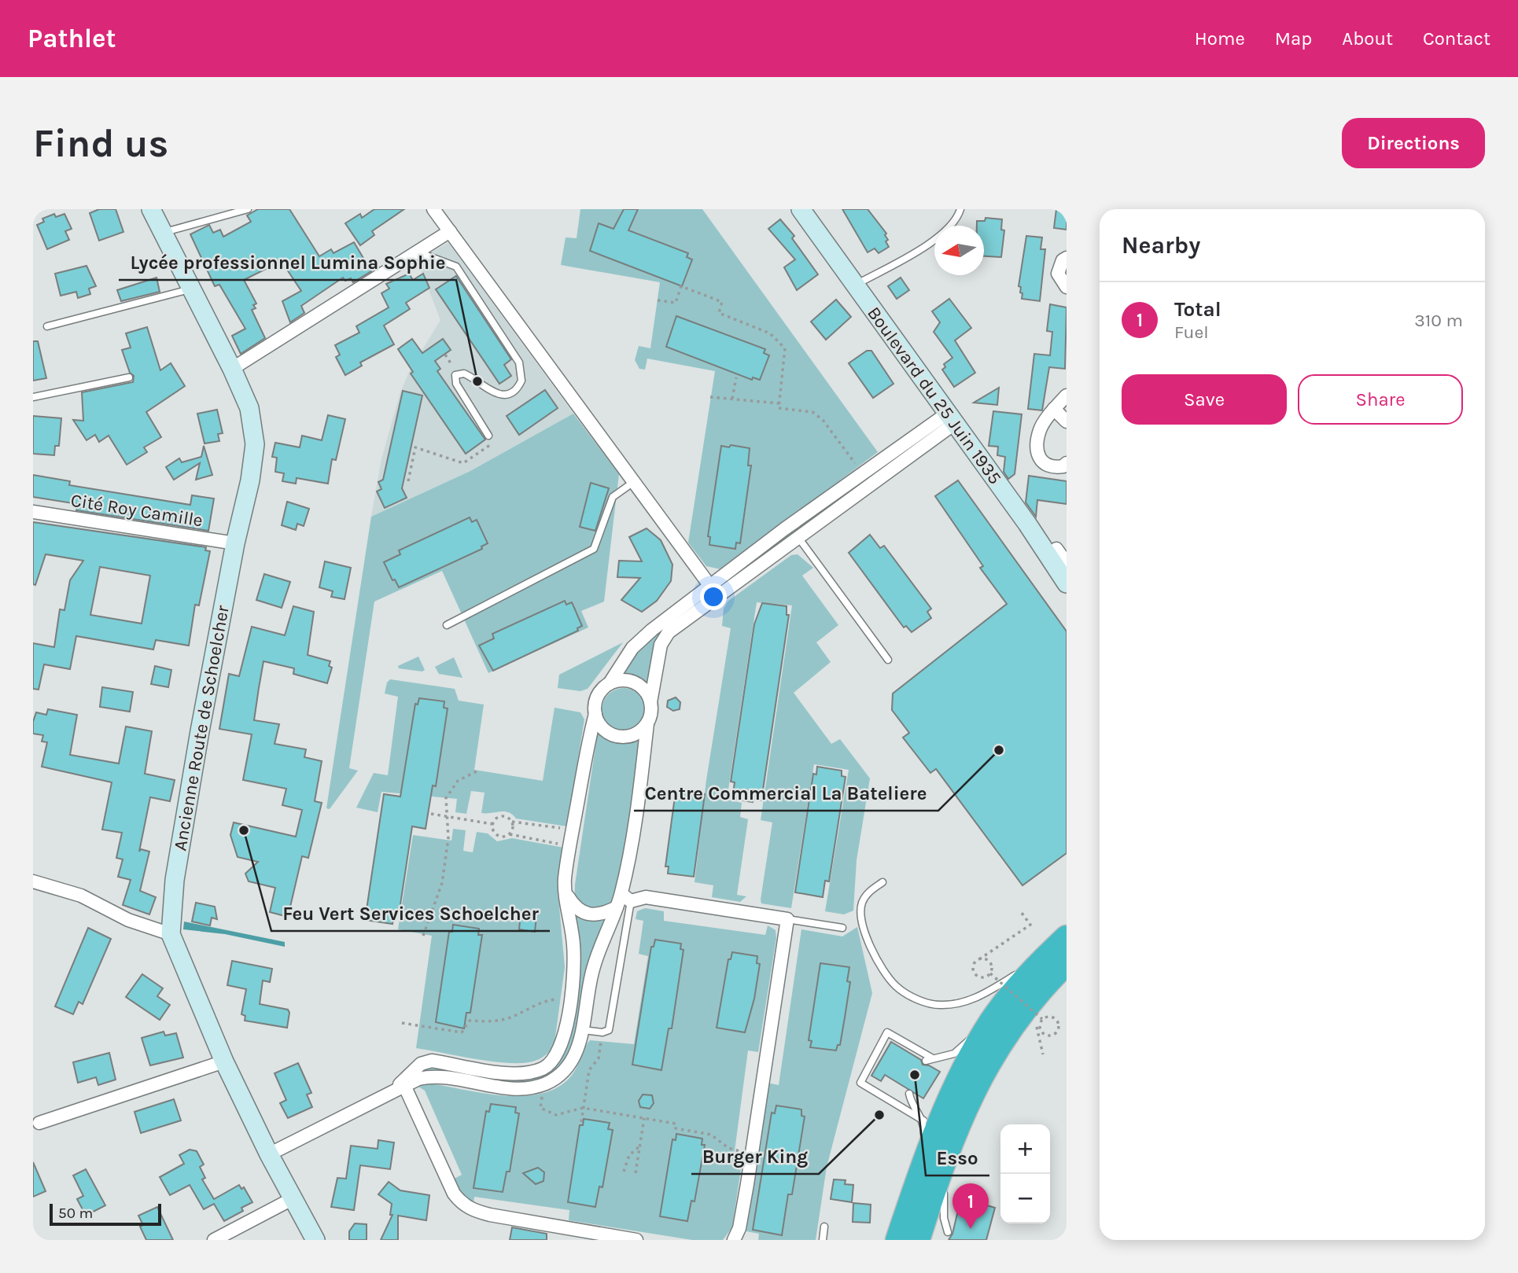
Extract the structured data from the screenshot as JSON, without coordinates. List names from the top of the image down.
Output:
{
  "streets": {
    "main road": ["Boulevard du 25 Juin 1935", "Ancienne Route de Schoelcher"],
    "street": ["Cité Roy Camille"]
  },
  "crossings": [
    ["Cité Roy Camille", "Ancienne Route de Schoelcher"]
  ],
  "places": [
    "Lycée professionnel Lumina Sophie",
    "Centre Commercial La Bateliere",
    "Feu Vert Services Schoelcher",
    "Esso",
    "Burger King"
  ],
  "scale_bar": "50 m",
  "north": "left",
  "page": {
    "header": "Pathlet",
    "nav": [
      "Home",
      "Map",
      "About",
      "Contact"
    ],
    "buttons": [
      "Directions",
      ["Save", "Share"]
    ],
    "title": "Find us",
    "heading": "Nearby",
    "list": [
      {
        "mark": "1",
        "name": "Total",
        "note": "Fuel",
        "value": "310 m"
      }
    ],
    "map_buttons": ["+", "−"],
    "pins": "1",
    "scale": "50 m"
  }
}
